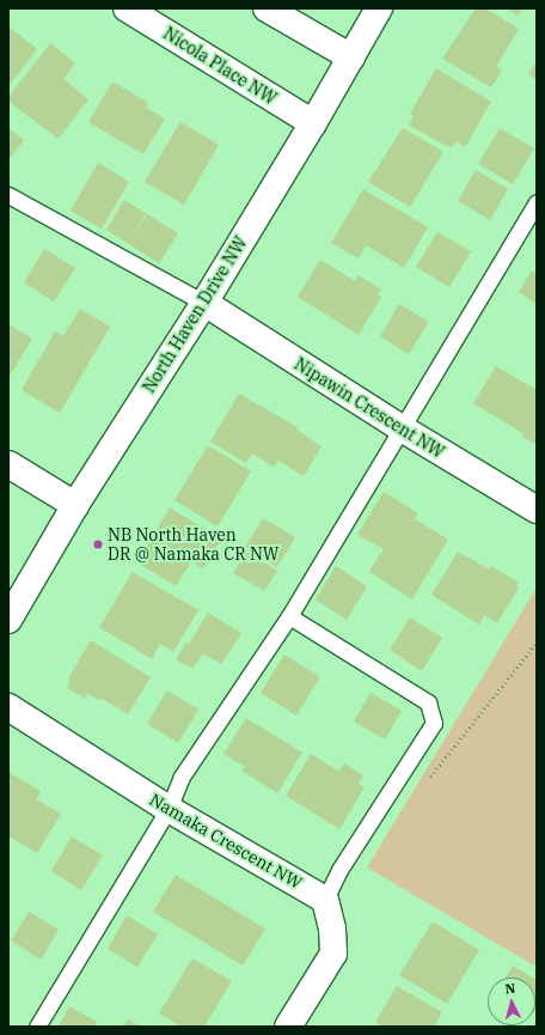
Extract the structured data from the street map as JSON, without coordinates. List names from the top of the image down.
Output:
{
  "streets": {
    "street": [
      "Nicola Place NW",
      "North Haven Drive NW",
      "Nipawin Crescent NW",
      "Namaka Crescent NW"
    ]
  },
  "crossings": [
    ["Nicola Place NW", "North Haven Drive NW"],
    ["North Haven Drive NW", "Nipawin Crescent NW"]
  ],
  "places": ["NB North Haven DR @ Namaka CR NW"],
  "north": "top"
}
